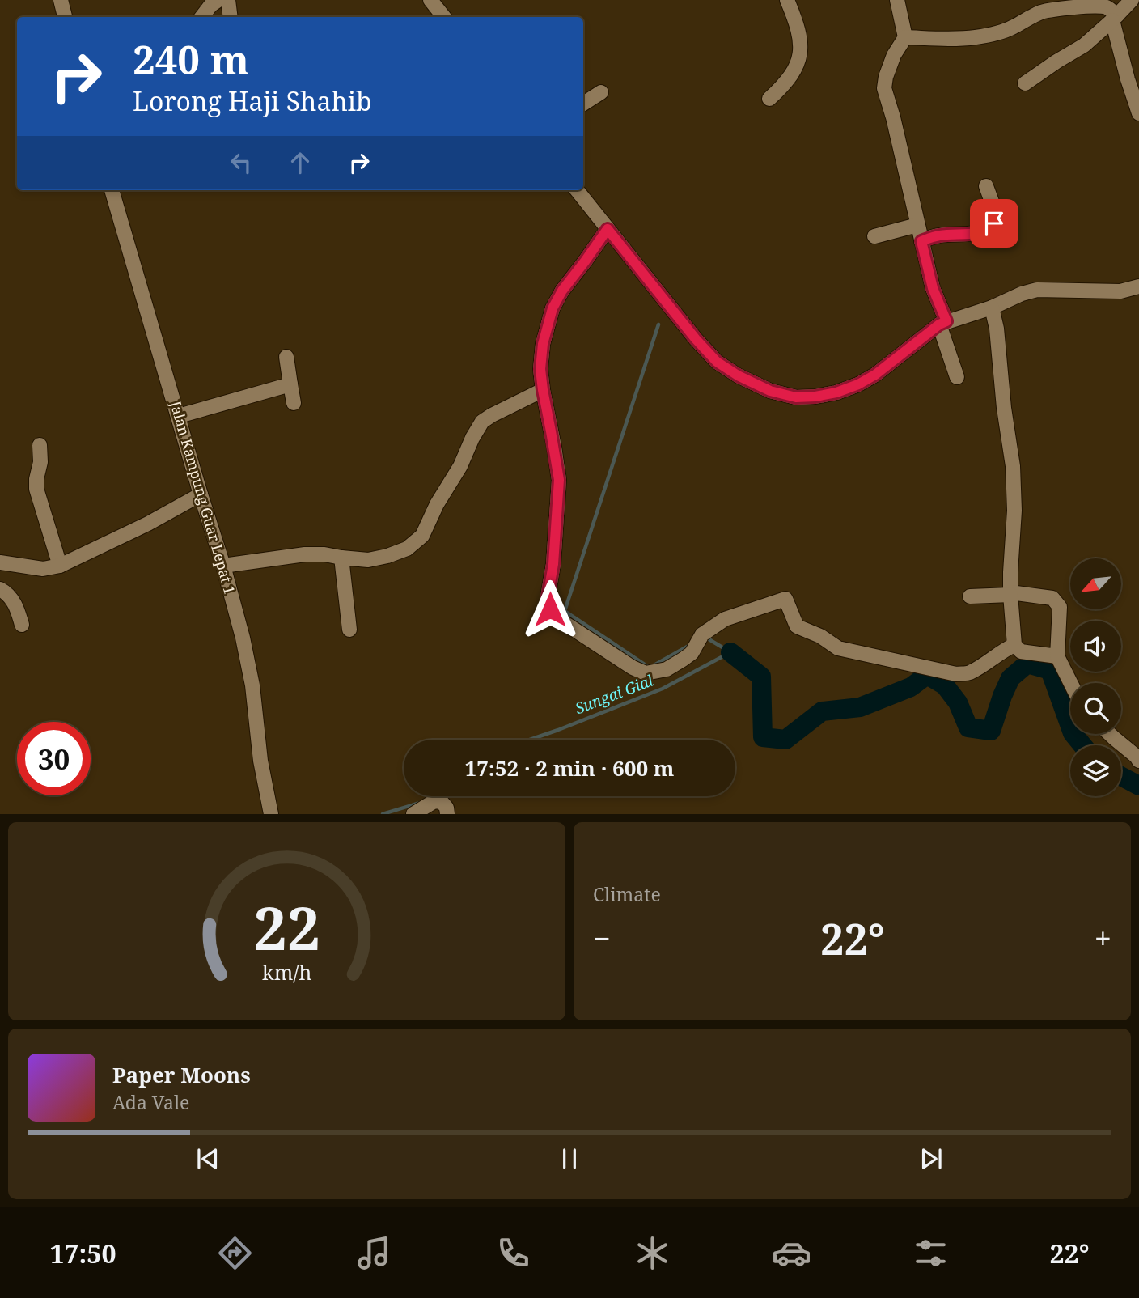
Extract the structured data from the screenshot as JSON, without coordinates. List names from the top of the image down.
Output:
{
  "streets": {
    "street": ["Jalan Kampung Guar Lepat 1"]
  },
  "water": ["Sungai Gial"],
  "north": "bottom left",
  "page": {
    "turn": ["240 m", "Lorong Haji Shahib"],
    "limit": "30",
    "trip": "17:52 · 2 min · 600 m",
    "tile": "Climate",
    "heat": ["−", "22°", "+"],
    "song": ["Paper Moons", "Ada Vale"],
    "tabs": ["17:50", "22°"],
    "gauge": ["22", "km/h"]
  }
}
